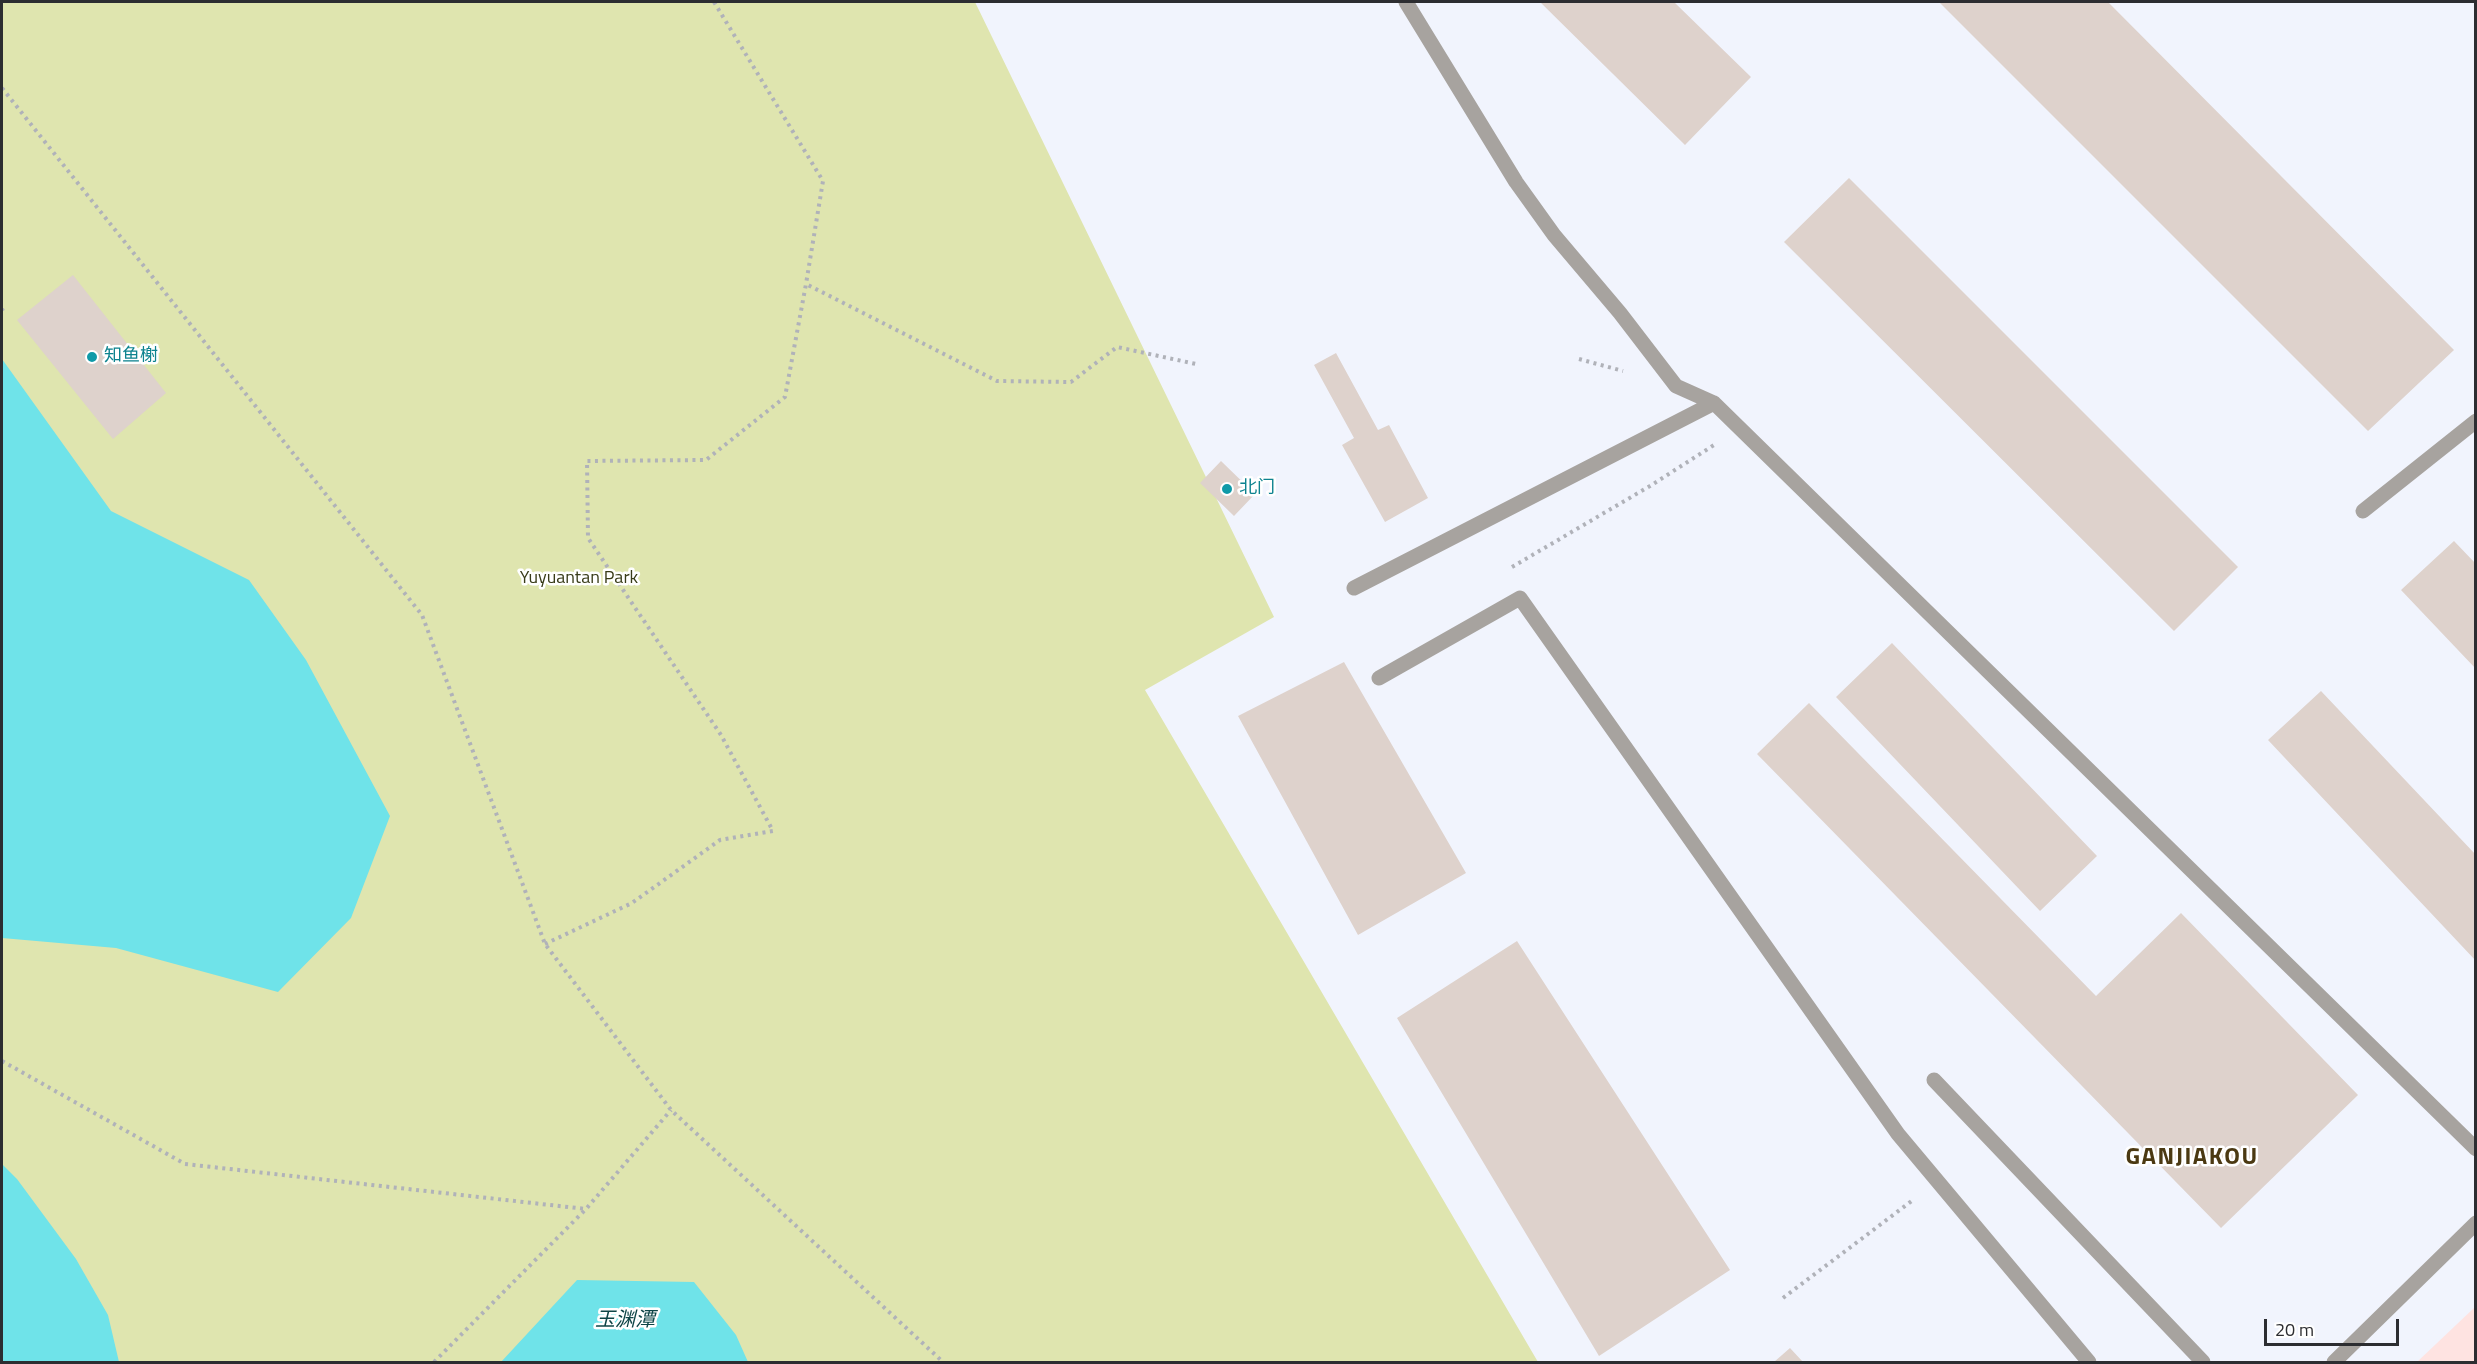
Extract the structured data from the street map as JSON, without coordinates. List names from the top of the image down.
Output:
{
  "districts": ["GANJIAKOU"],
  "water": ["玉渊潭"],
  "parks": ["Yuyuantan Park"],
  "places": ["知鱼榭", "北门"],
  "scale_bar": "20 m"
}
